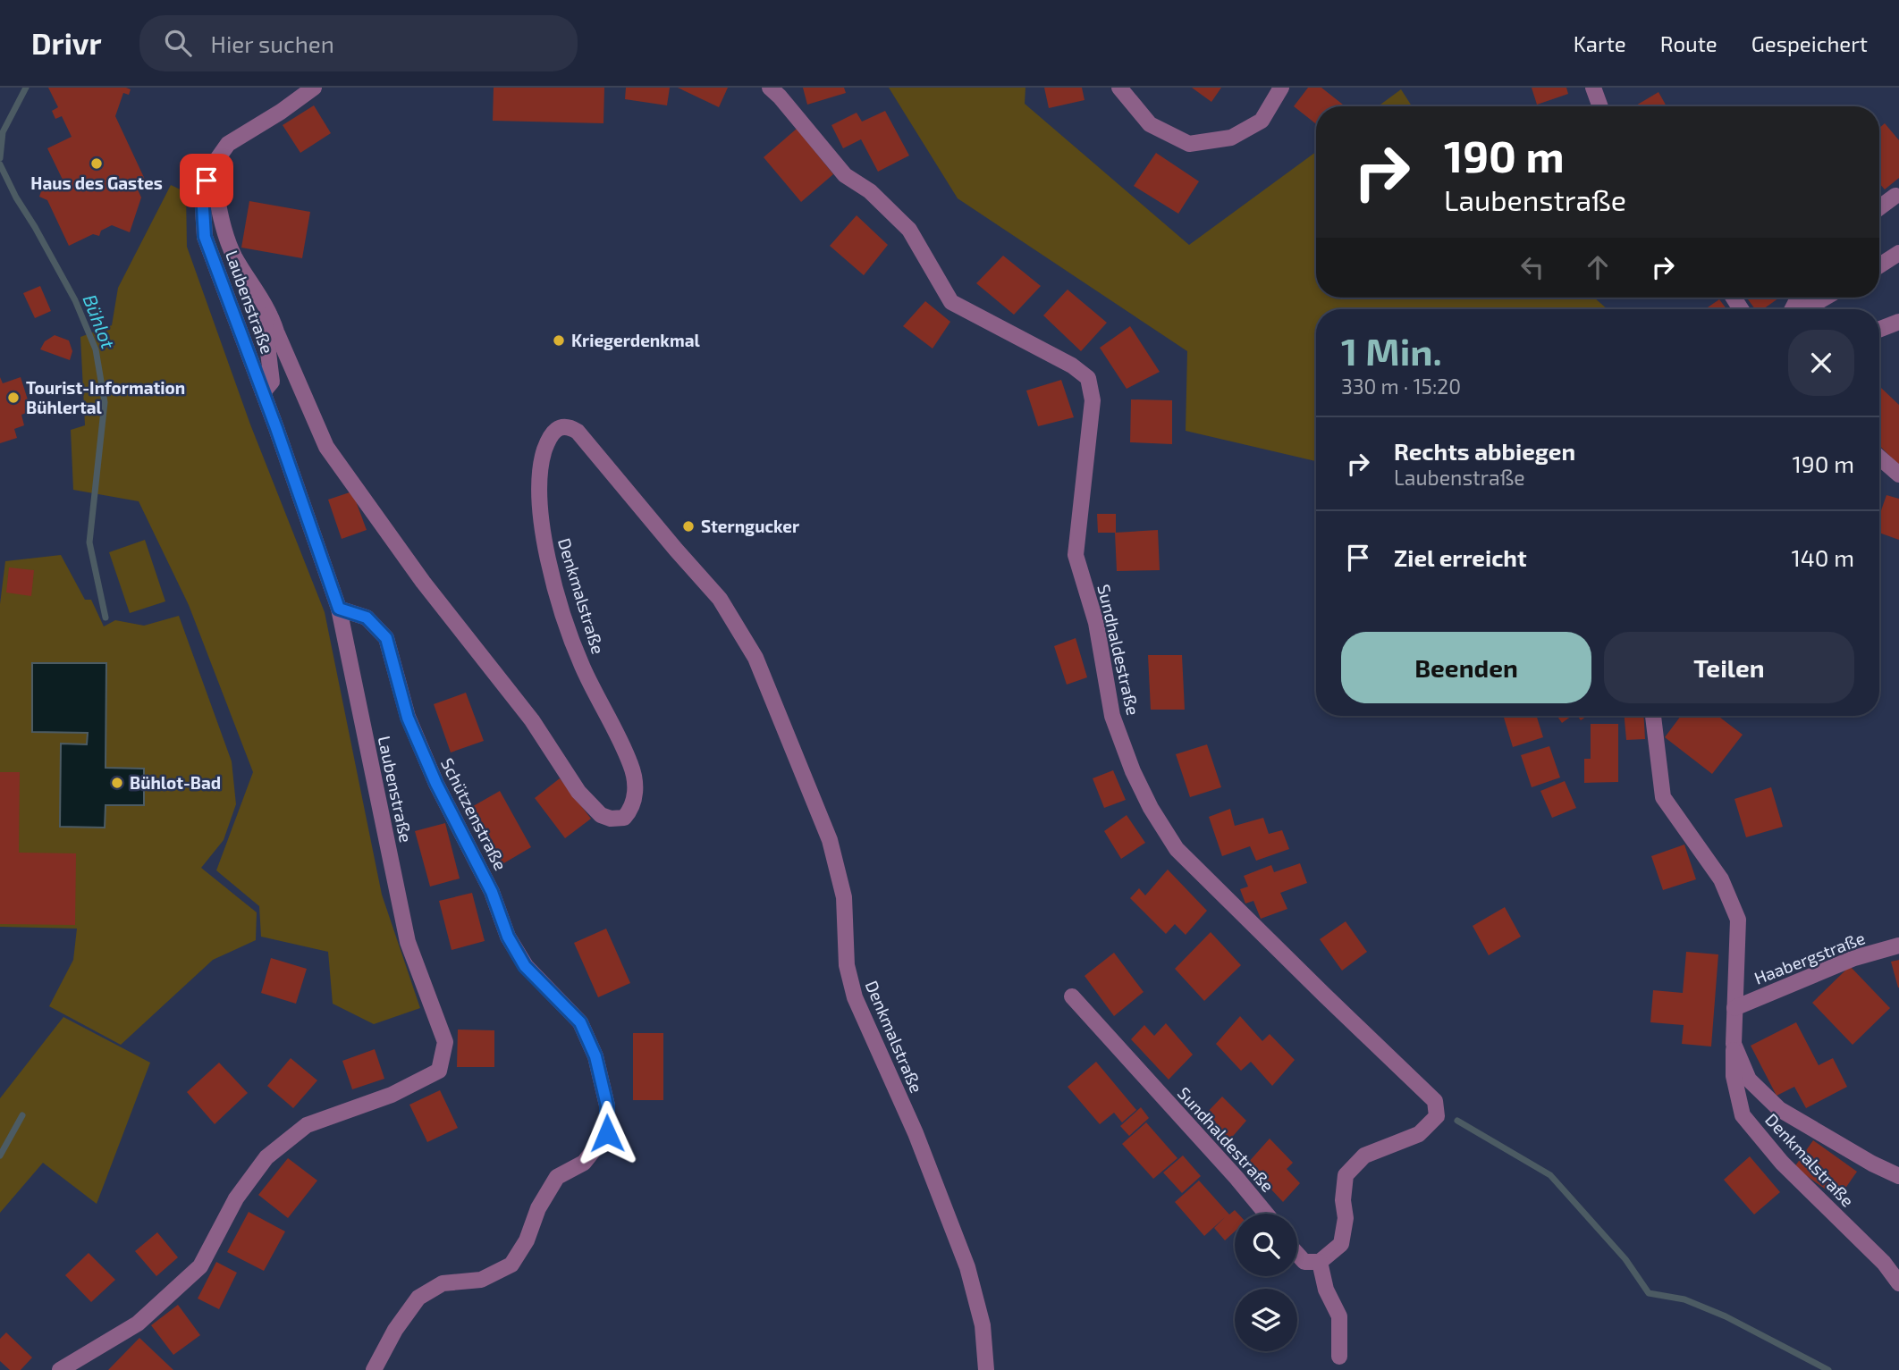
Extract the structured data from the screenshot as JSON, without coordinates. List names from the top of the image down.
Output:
{
  "streets": {
    "street": [
      "Laubenstraße",
      "Denkmalstraße",
      "Sundhaldestraße",
      "Schützenstraße",
      "Haabergstraße"
    ]
  },
  "crossings": [
    ["Laubenstraße", "Denkmalstraße"],
    ["Laubenstraße", "Schützenstraße"],
    ["Denkmalstraße", "Haabergstraße"]
  ],
  "water": ["Bühlot"],
  "places": [
    "Haus des Gastes",
    "Kriegerdenkmal",
    "Tourist-Information Bühlertal",
    "Sterngucker",
    "Bühlot-Bad"
  ],
  "page": {
    "header": "Drivr",
    "search": "Hier suchen",
    "nav": ["Karte", "Route", "Gespeichert"],
    "turn": ["190 m", "Laubenstraße"],
    "heading": ["1 Min.", "330 m · 15:20"],
    "list": [
      {
        "name": "Rechts abbiegen",
        "note": "Laubenstraße",
        "value": "190 m"
      },
      {
        "name": "Ziel erreicht",
        "value": "140 m"
      }
    ],
    "buttons": ["Beenden", "Teilen"]
  }
}
